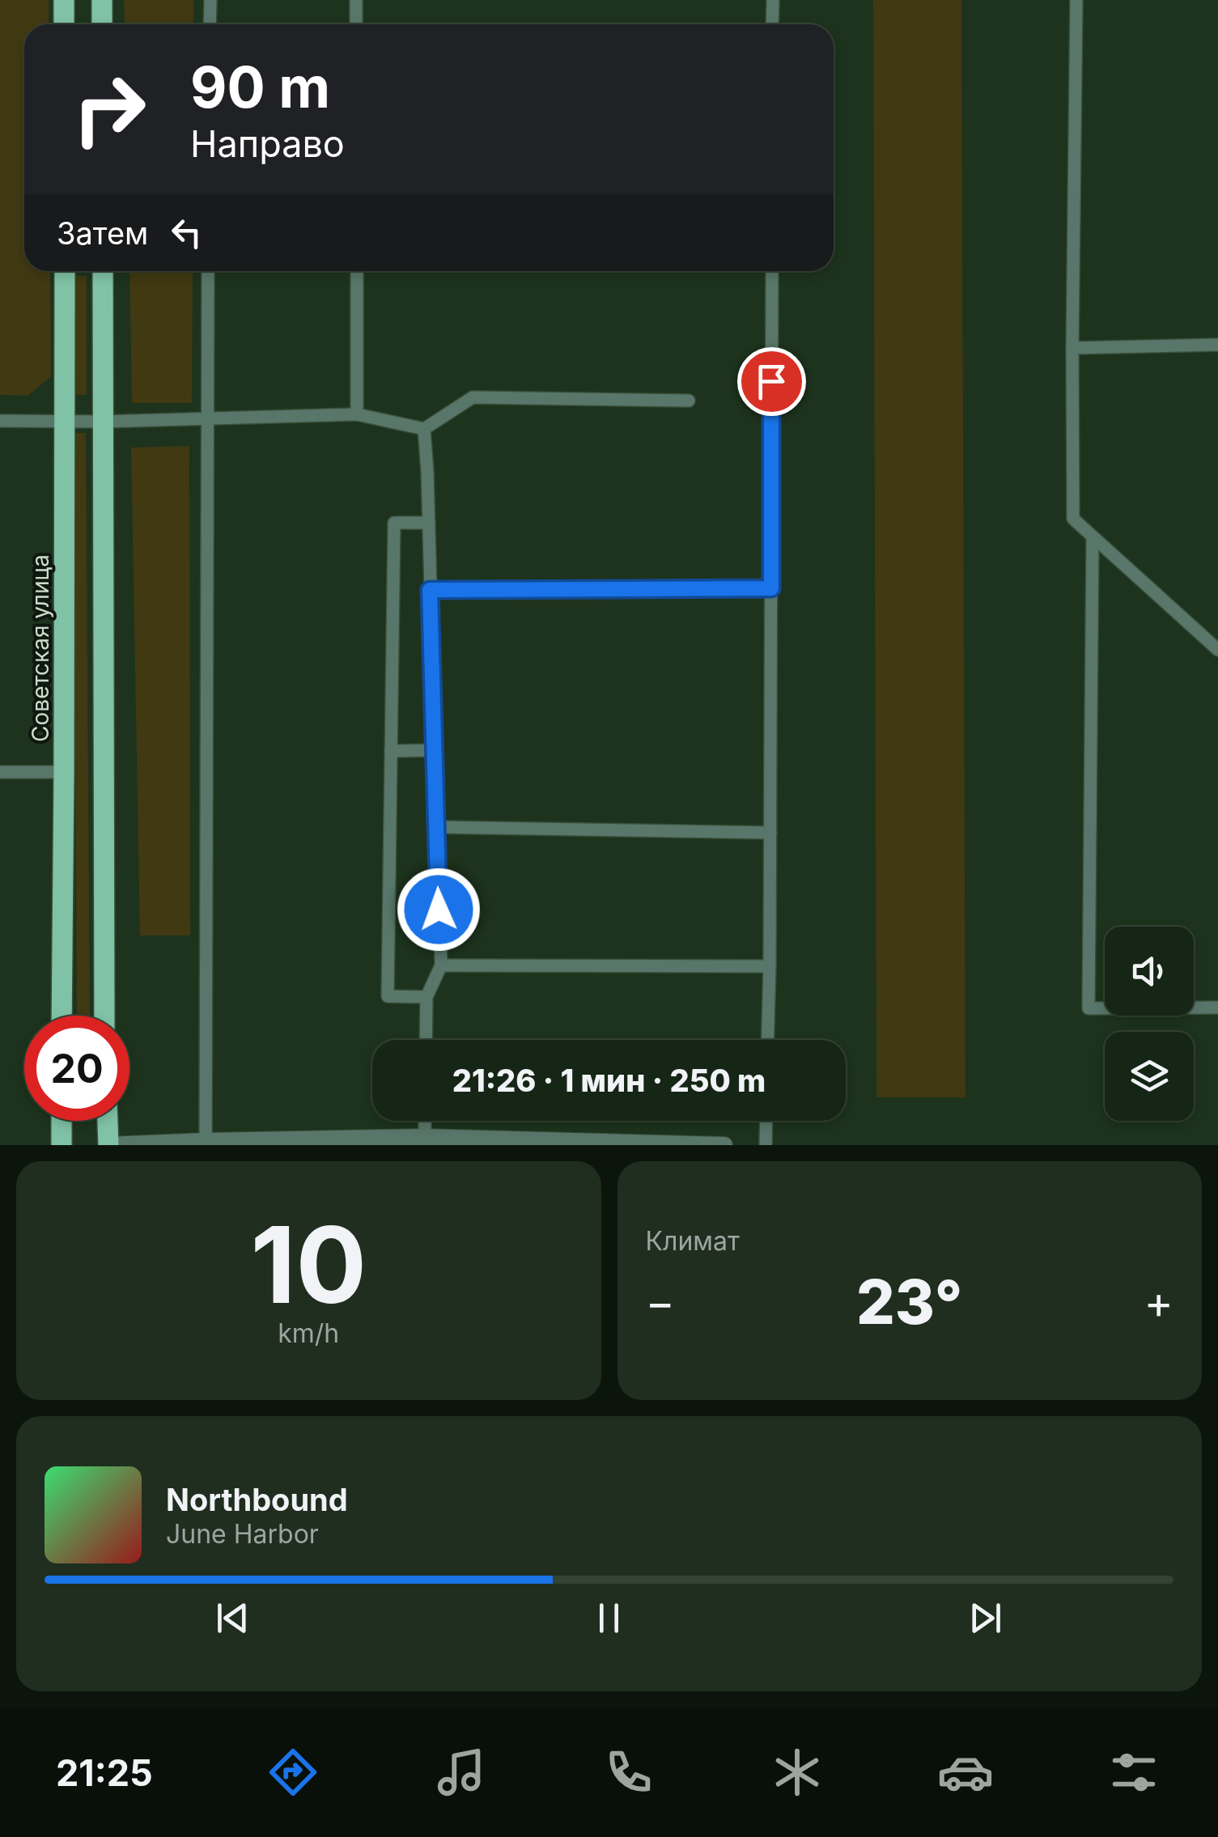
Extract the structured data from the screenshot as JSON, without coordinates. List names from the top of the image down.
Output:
{
  "streets": {
    "main road": ["Советская улица"]
  },
  "page": {
    "turn": ["90 m", "Направо"],
    "then": "Затем",
    "limit": "20",
    "trip": "21:26 · 1 мин · 250 m",
    "tile": [
      ["10", "km/h"],
      "Климат"
    ],
    "heat": ["−", "23°", "+"],
    "song": ["Northbound", "June Harbor"],
    "tabs": "21:25"
  }
}
